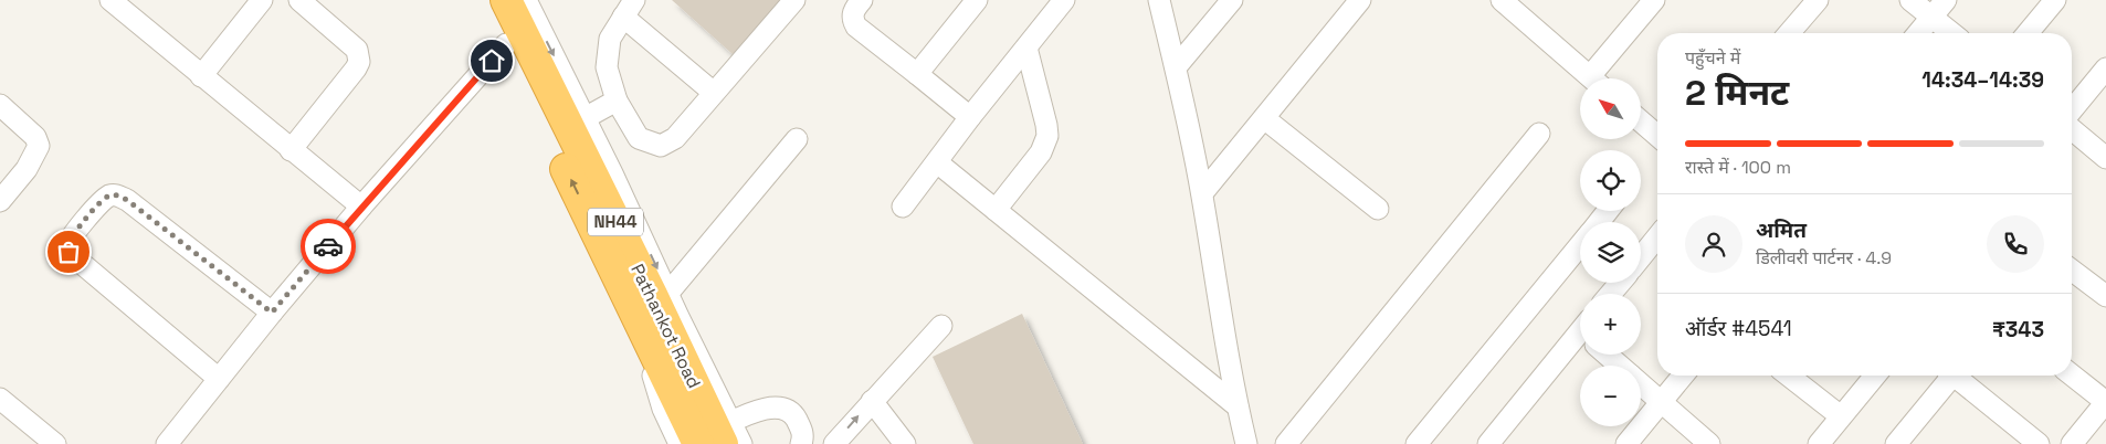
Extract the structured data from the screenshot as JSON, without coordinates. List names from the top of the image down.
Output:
{
  "streets": {
    "highway": ["NH44", "Pathankot Road"]
  },
  "crossings": [
    ["NH44", "Pathankot Road"]
  ],
  "north": "top left",
  "page": {
    "heading": ["2 मिनट", "पहुँचने में", "14:34–14:39"],
    "panel": [
      "अमित",
      "डिलीवरी पार्टनर · 4.9",
      "ऑर्डर #4541",
      "₹343"
    ],
    "map_buttons": ["+", "−"],
    "bar": "रास्ते में · 100 m"
  }
}
